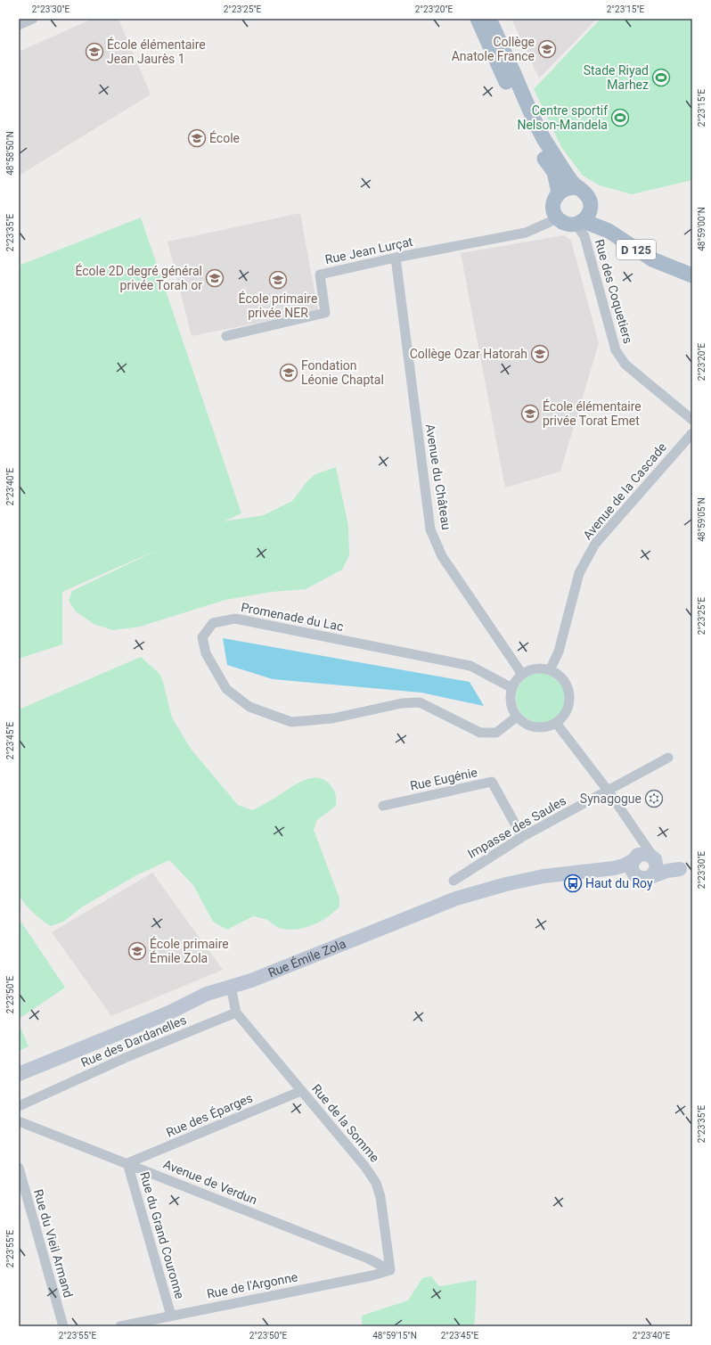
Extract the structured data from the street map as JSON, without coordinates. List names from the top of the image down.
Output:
{
  "streets": {
    "main road": ["D 125", "Rue Émile Zola"],
    "street": [
      "Rue Jean Lurçat",
      "Rue des Coquetiers",
      "Avenue du Château",
      "Avenue de la Cascade",
      "Promenade du Lac",
      "Rue Eugénie",
      "Impasse des Saules",
      "Rue des Dardanelles",
      "Rue des Éparges",
      "Rue de la Somme",
      "Avenue de Verdun",
      "Rue du Grand Couronne",
      "Rue du Vieil Armand",
      "Rue de l'Argonne"
    ]
  },
  "crossings": [
    ["D 125", "Rue Jean Lurçat"],
    ["D 125", "Rue des Coquetiers"],
    ["Rue Jean Lurçat", "Rue des Coquetiers"],
    ["Rue Jean Lurçat", "Avenue du Château"],
    ["Avenue du Château", "Avenue de la Cascade"],
    ["Avenue du Château", "Promenade du Lac"],
    ["Avenue de la Cascade", "Promenade du Lac"],
    ["Rue Eugénie", "Impasse des Saules"],
    ["Rue des Dardanelles", "Rue de la Somme"],
    ["Rue des Éparges", "Rue de la Somme"],
    ["Rue des Éparges", "Avenue de Verdun"],
    ["Rue des Éparges", "Rue du Grand Couronne"],
    ["Rue de la Somme", "Avenue de Verdun"],
    ["Rue de la Somme", "Rue de l'Argonne"],
    ["Avenue de Verdun", "Rue du Grand Couronne"],
    ["Avenue de Verdun", "Rue de l'Argonne"],
    ["Rue du Grand Couronne", "Rue de l'Argonne"]
  ],
  "places": {
    "school or university": [
      "Collège Anatole France",
      "École élémentaire Jean Jaurès 1",
      "École",
      "École 2D degré général privée Torah or",
      "École primaire privée NER",
      "Collège Ozar Hatorah",
      "Fondation Léonie Chaptal",
      "École élémentaire privée Torat Emet",
      "École primaire Émile Zola"
    ],
    "sports": ["Stade Riyad Marhez", "Centre sportif Nelson-Mandela"],
    "synagogue": ["Synagogue"],
    "bus stop": ["Haut du Roy"]
  },
  "coordinates": [
    "2°23'30\"E",
    "2°23'25\"E",
    "2°23'20\"E",
    "2°23'15\"E",
    "48°58'50\"N",
    "48°59'00\"N",
    "2°23'35\"E",
    "2°23'40\"E",
    "48°59'05\"N",
    "2°23'45\"E",
    "2°23'50\"E",
    "2°23'55\"E",
    "48°59'15\"N"
  ]
}
